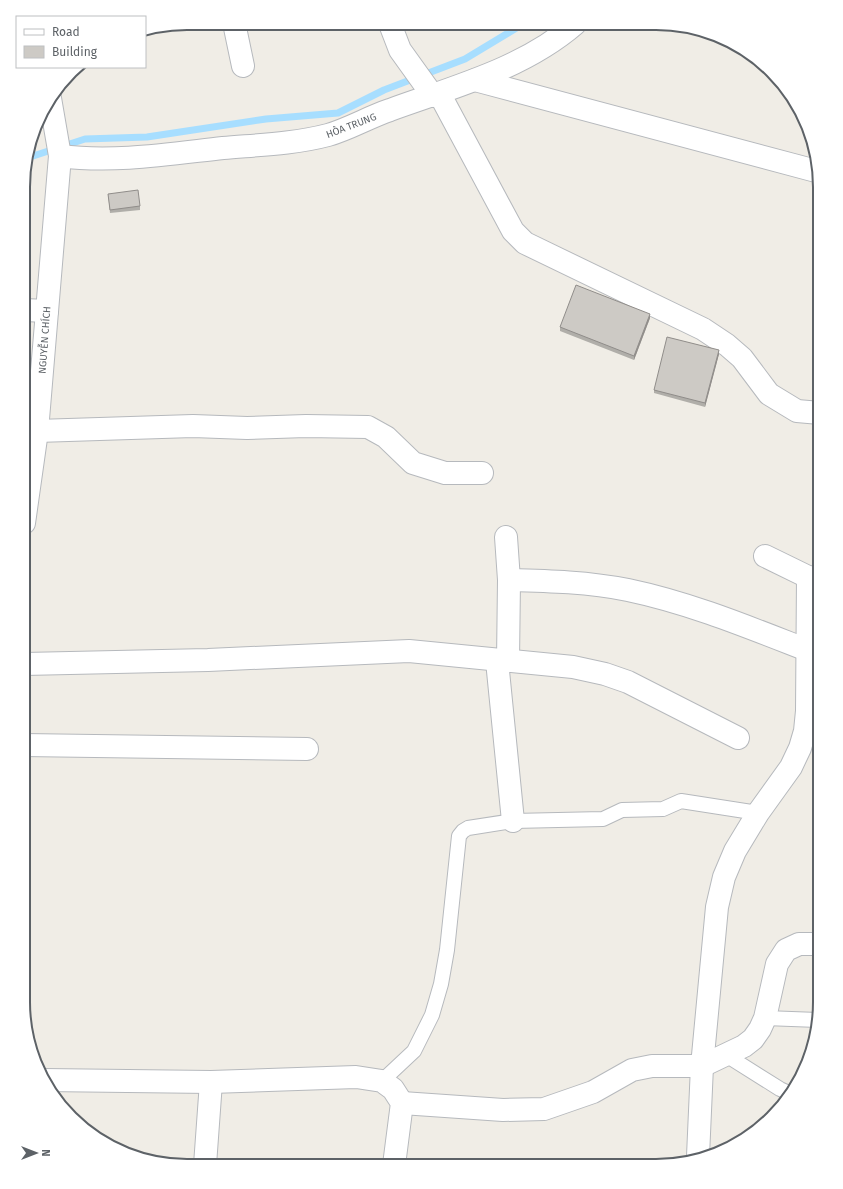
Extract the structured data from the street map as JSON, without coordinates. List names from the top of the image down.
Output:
{
  "streets": {
    "street": ["HÒA TRUNG", "NGUYỄN CHÍCH"]
  },
  "crossings": [
    ["HÒA TRUNG", "NGUYỄN CHÍCH"]
  ],
  "legend": ["Road", "Building"],
  "north": "right"
}
